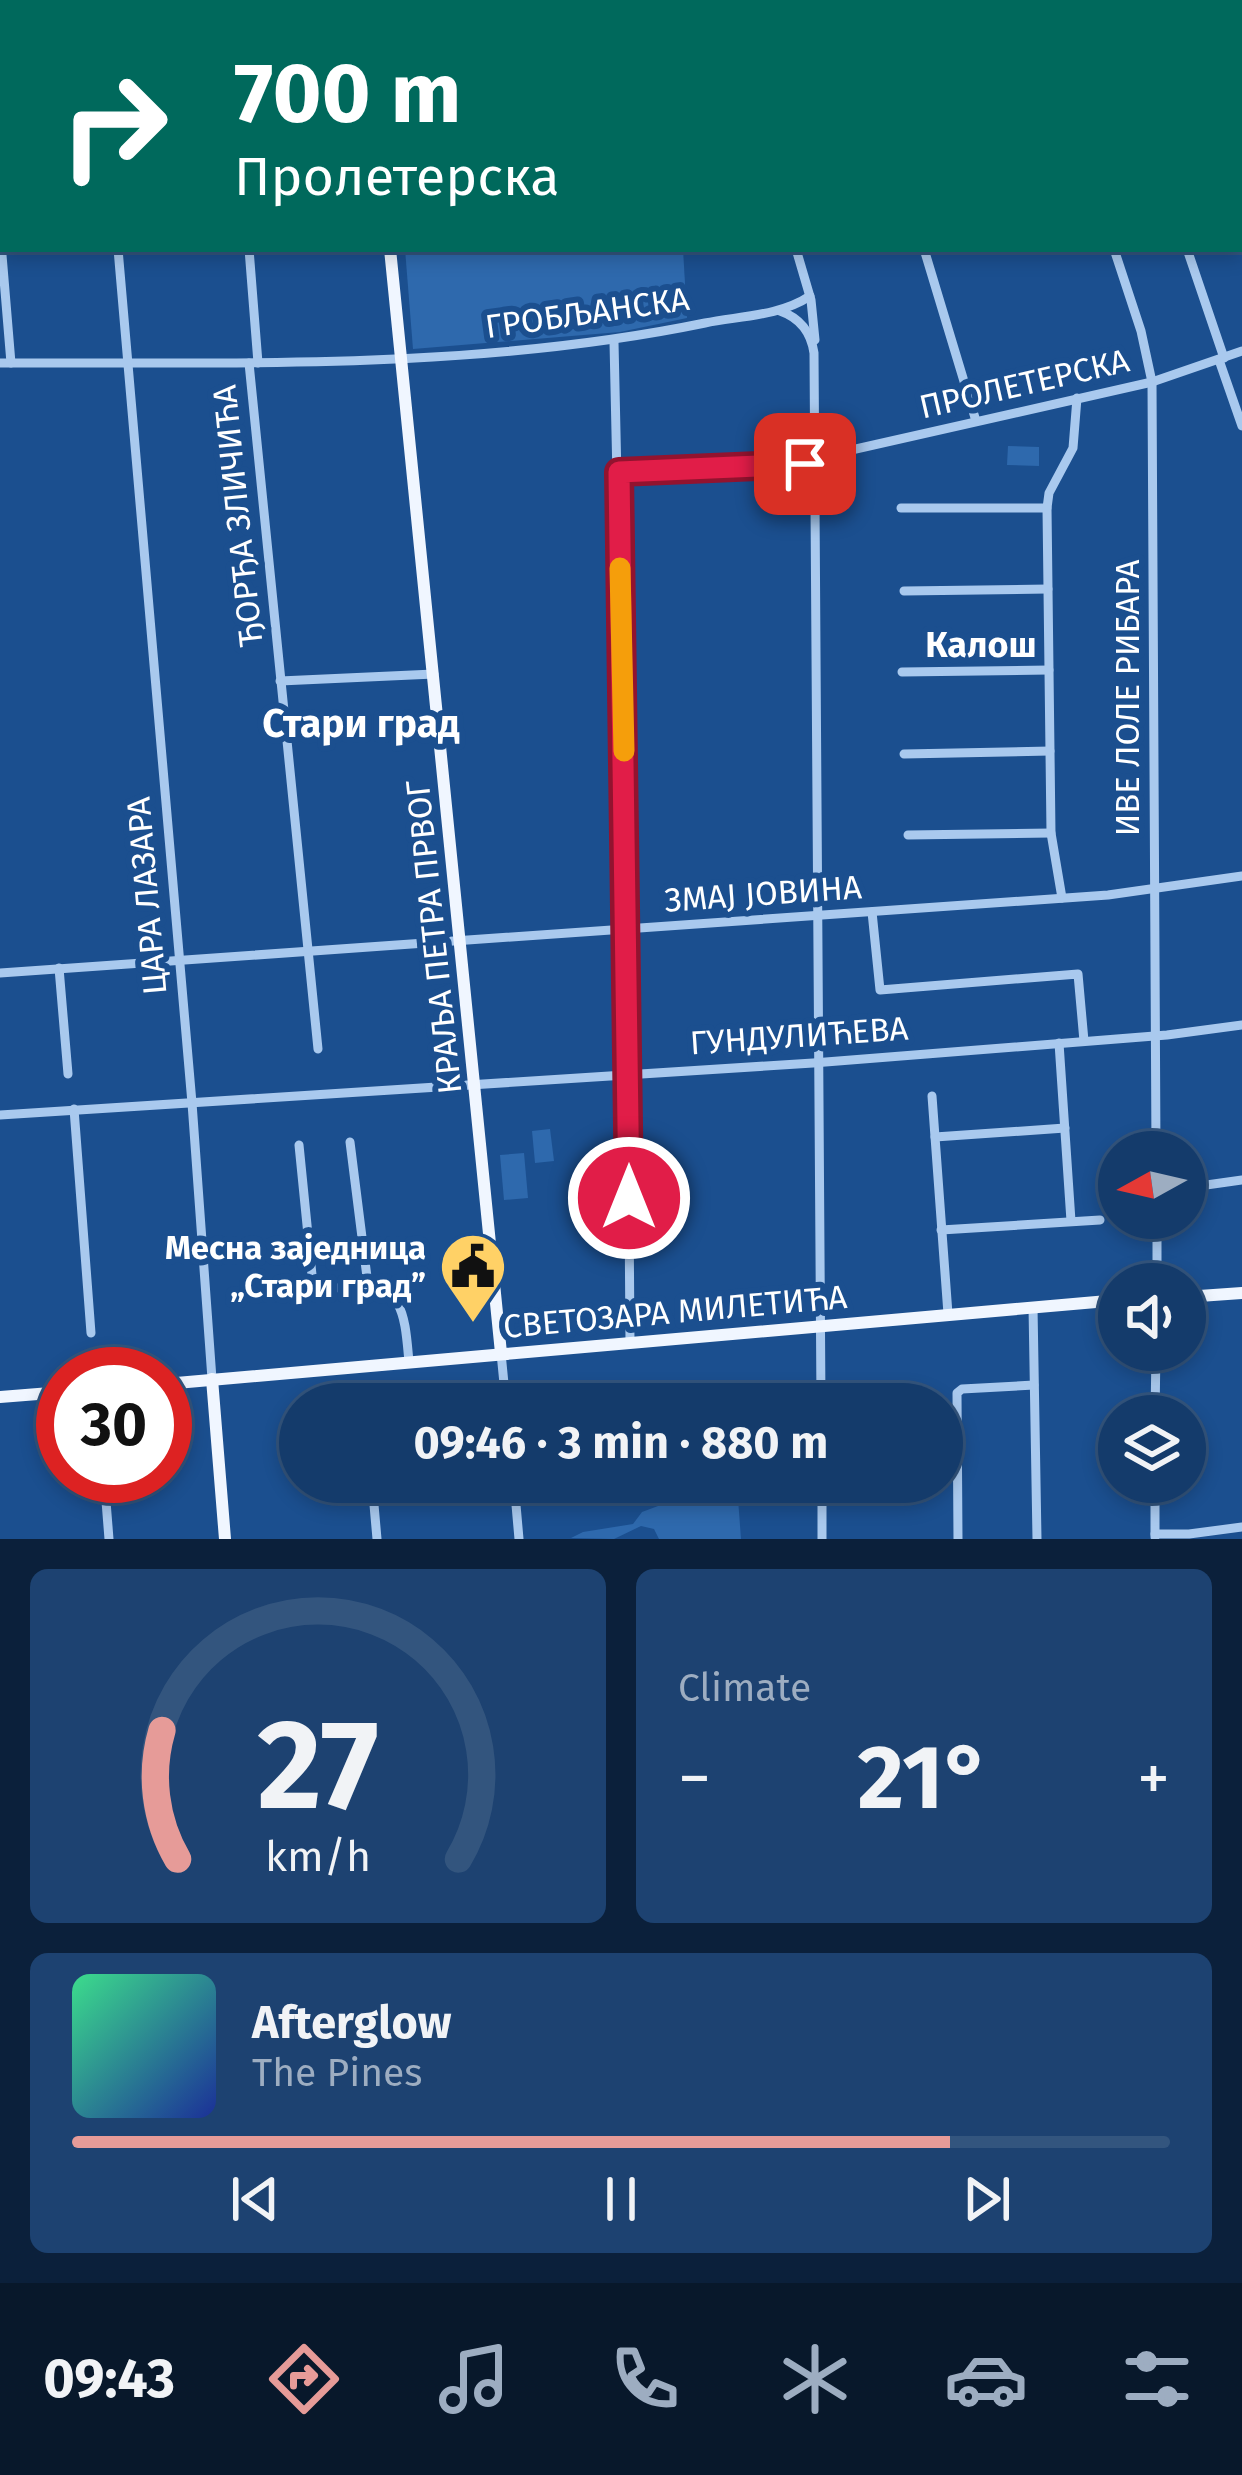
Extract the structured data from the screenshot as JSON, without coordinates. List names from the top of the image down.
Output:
{
  "streets": {
    "main road": ["ЦАРА ЛАЗАРА", "КРАЉА ПЕТРА ПРВОГ", "СВЕТОЗАРА МИЛЕТИЋА"],
    "street": [
      "ГРОБЉАНСКА",
      "ПРОЛЕТЕРСКА",
      "ЂОРЂА ЗЛИЧИЋА",
      "ИВЕ ЛОЛЕ РИБАРА",
      "ЗМАЈ ЈОВИНА",
      "ГУНДУЛИЋЕВА"
    ]
  },
  "crossings": [
    ["ГРОБЉАНСКА", "ЂОРЂА ЗЛИЧИЋА"],
    ["ГРОБЉАНСКА", "ЦАРА ЛАЗАРА"],
    ["ГРОБЉАНСКА", "КРАЉА ПЕТРА ПРВОГ"],
    ["ПРОЛЕТЕРСКА", "ИВЕ ЛОЛЕ РИБАРА"],
    ["ЂОРЂА ЗЛИЧИЋА", "ЗМАЈ ЈОВИНА"],
    ["ИВЕ ЛОЛЕ РИБАРА", "ЗМАЈ ЈОВИНА"],
    ["ИВЕ ЛОЛЕ РИБАРА", "ГУНДУЛИЋЕВА"],
    ["ЗМАЈ ЈОВИНА", "ЦАРА ЛАЗАРА"],
    ["ЗМАЈ ЈОВИНА", "КРАЉА ПЕТРА ПРВОГ"],
    ["ЦАРА ЛАЗАРА", "ГУНДУЛИЋЕВА"],
    ["ЦАРА ЛАЗАРА", "СВЕТОЗАРА МИЛЕТИЋА"],
    ["КРАЉА ПЕТРА ПРВОГ", "ГУНДУЛИЋЕВА"],
    ["КРАЉА ПЕТРА ПРВОГ", "СВЕТОЗАРА МИЛЕТИЋА"]
  ],
  "districts": ["Калош", "Стари град"],
  "places": {
    "public building": ["Месна заједница „Стари град”"]
  },
  "north": "left",
  "page": {
    "turn": ["700 m", "Пролетерска"],
    "limit": "30",
    "trip": "09:46 · 3 min · 880 m",
    "tile": "Climate",
    "heat": ["−", "21°", "+"],
    "song": ["Afterglow", "The Pines"],
    "tabs": "09:43",
    "gauge": ["27", "km/h"]
  }
}
